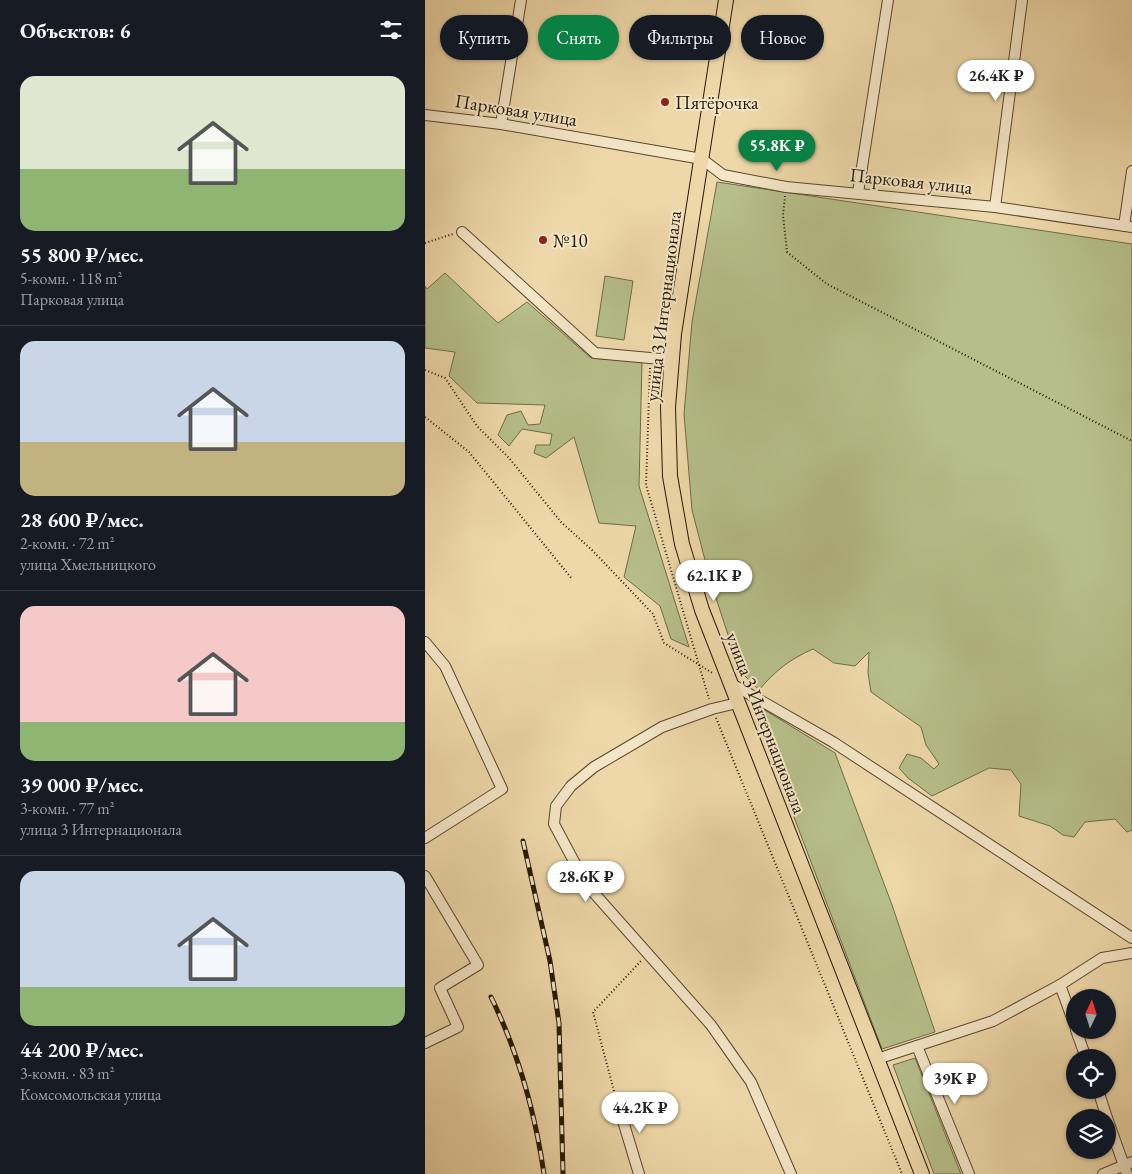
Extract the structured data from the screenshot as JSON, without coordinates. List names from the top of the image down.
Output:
{
  "streets": {
    "main road": ["улица 3 Интернационала"],
    "street": ["Парковая улица"]
  },
  "crossings": [
    ["Парковая улица", "улица 3 Интернационала"]
  ],
  "places": ["Пятёрочка", "№10"],
  "north": "top",
  "page": {
    "heading": "Объектов: 6",
    "chip": [
      "Купить",
      "Снять",
      "Фильтры",
      "Новое"
    ],
    "list": [
      {
        "name": "55 800 ₽/мес.",
        "note": "5-комн. · 118 m² · Парковая улица"
      },
      {
        "name": "28 600 ₽/мес.",
        "note": "2-комн. · 72 m² · улица Хмельницкого"
      },
      {
        "name": "39 000 ₽/мес.",
        "note": "3-комн. · 77 m² · улица 3 Интернационала"
      },
      {
        "name": "44 200 ₽/мес.",
        "note": "3-комн. · 83 m² · Комсомольская улица"
      }
    ],
    "price": [
      "26.4K ₽",
      "55.8K ₽",
      "62.1K ₽",
      "28.6K ₽",
      "39K ₽",
      "44.2K ₽"
    ]
  }
}
